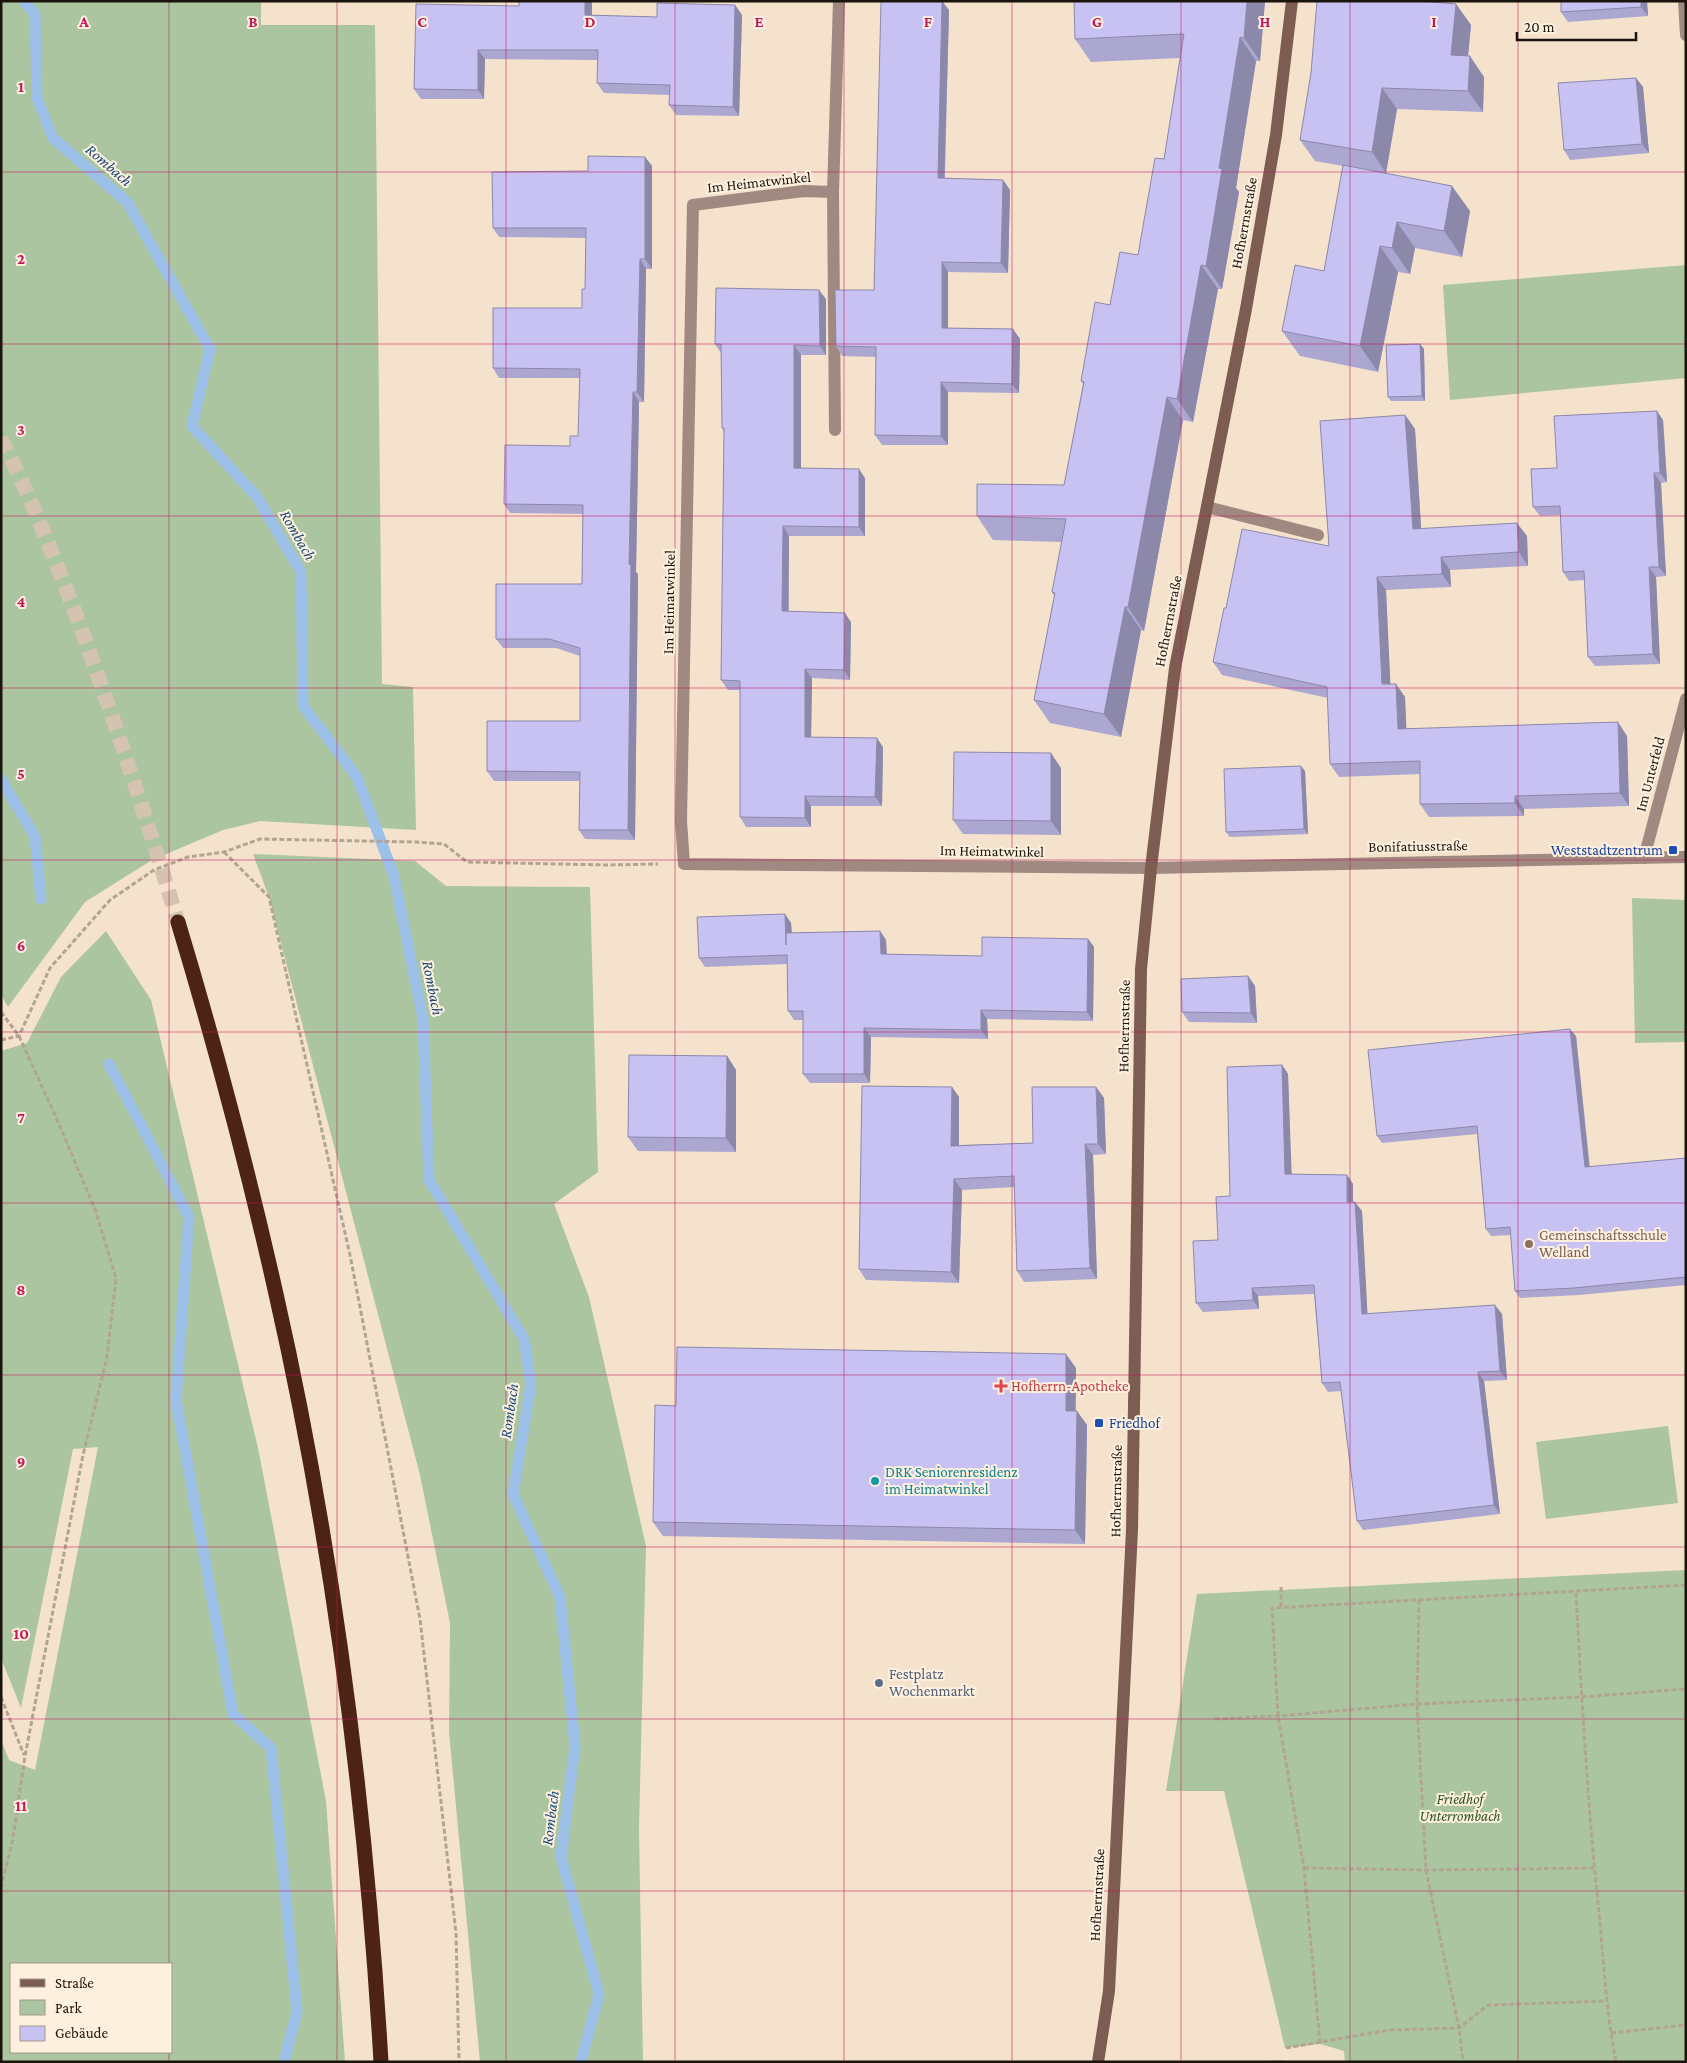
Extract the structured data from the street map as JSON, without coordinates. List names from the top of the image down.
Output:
{
  "streets": {
    "street": [
      "Im Heimatwinkel",
      "Hofherrnstraße",
      "Im Unterfeld",
      "Bonifatiusstraße"
    ]
  },
  "crossings": [
    ["Im Heimatwinkel", "Hofherrnstraße"],
    ["Im Heimatwinkel", "Bonifatiusstraße"],
    ["Hofherrnstraße", "Bonifatiusstraße"],
    ["Im Unterfeld", "Bonifatiusstraße"]
  ],
  "water": ["Rombach"],
  "parks": ["Friedhof Unterrombach"],
  "places": {
    "transit": ["Weststadtzentrum", "Friedhof"],
    "other": ["Gemeinschaftsschule Welland", "DRK Seniorenresidenz im Heimatwinkel", "Festplatz Wochenmarkt"],
    "health": ["Hofherrn-Apotheke"]
  },
  "legend": ["Straße", "Park", "Gebäude"],
  "scale_bar": "20 m",
  "grid": {
    "columns": [
      "A",
      "B",
      "C",
      "D",
      "E",
      "F",
      "G",
      "H",
      "I"
    ],
    "rows": [
      "1",
      "2",
      "3",
      "4",
      "5",
      "6",
      "7",
      "8",
      "9",
      "10",
      "11"
    ]
  }
}
